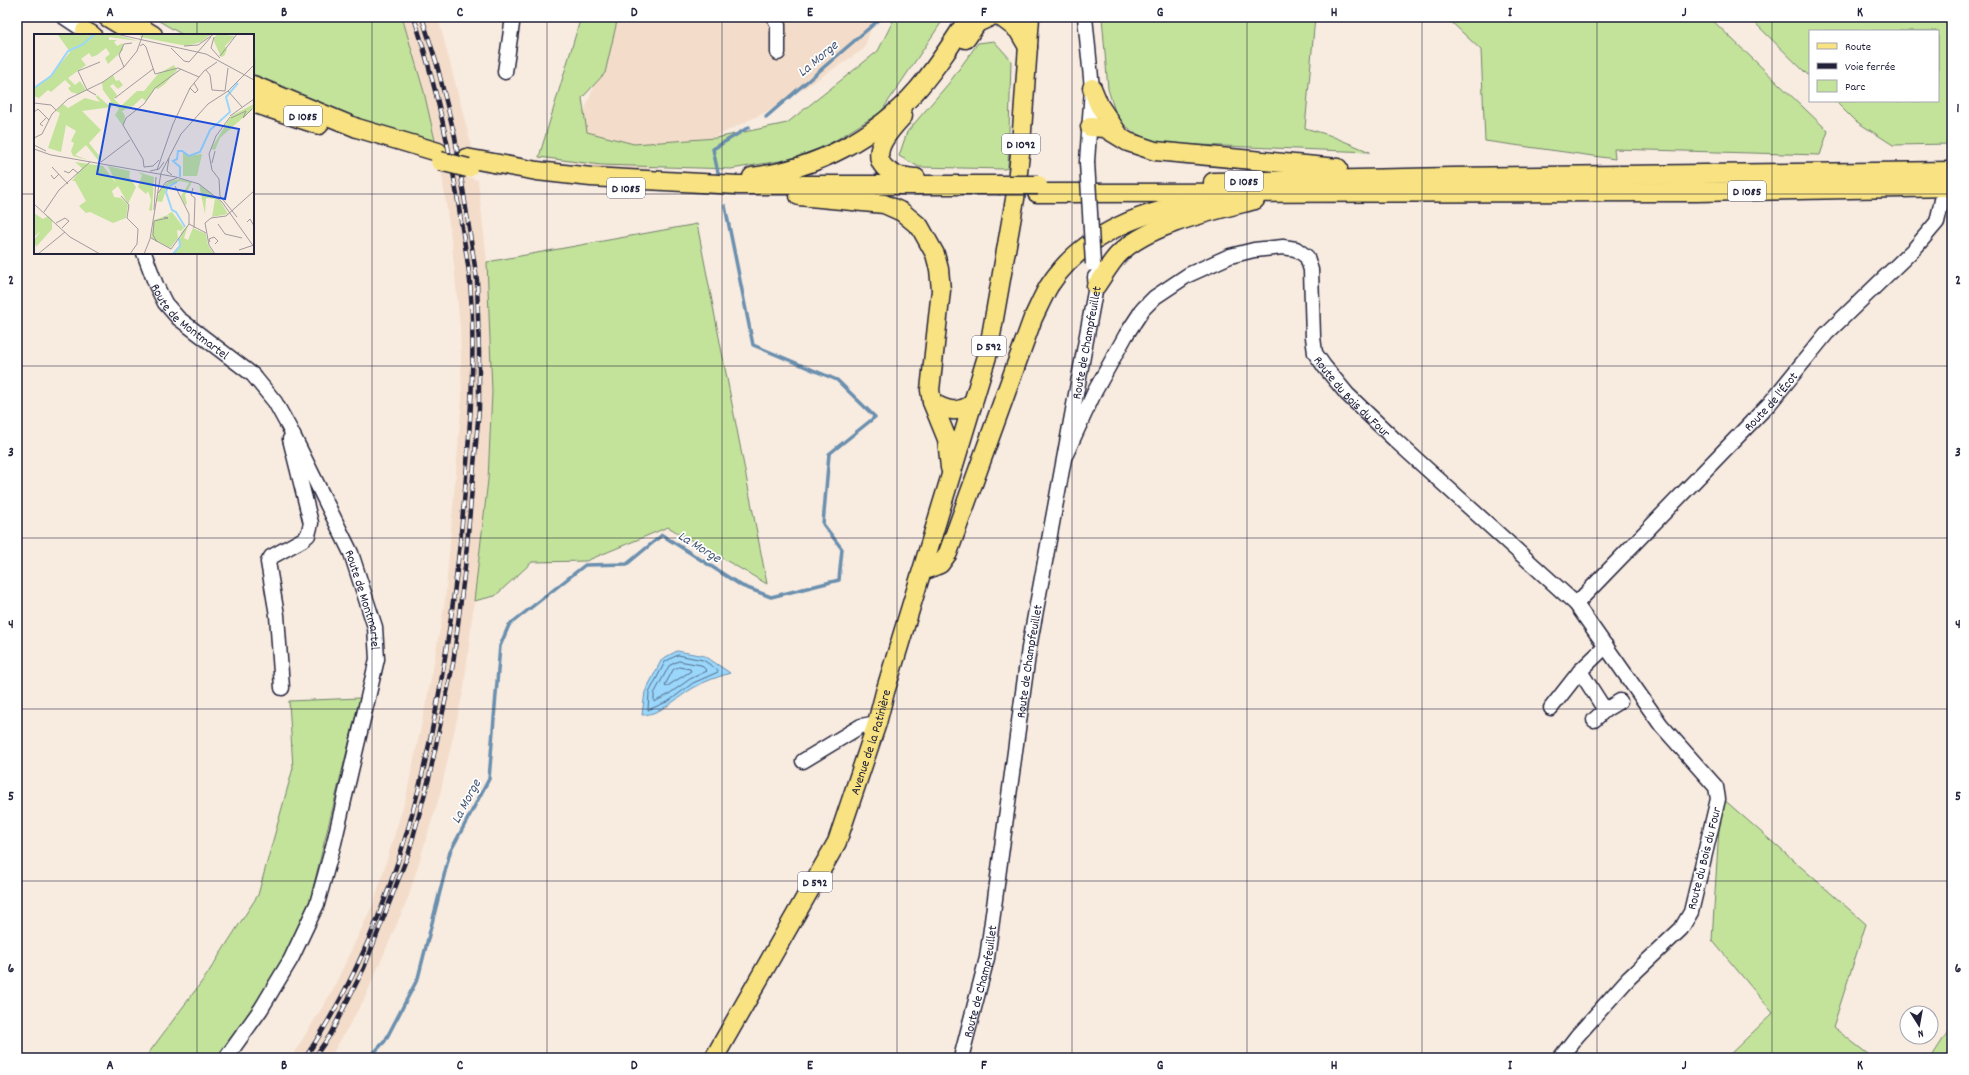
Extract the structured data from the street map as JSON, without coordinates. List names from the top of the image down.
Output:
{
  "streets": {
    "main road": [
      "D 1085",
      "D 1092",
      "D 592",
      "Avenue de la Patinière"
    ],
    "street": [
      "Route de Montmartel",
      "Route de Champfeuillet",
      "Route du Bois du Four",
      "Route de l'Écot"
    ]
  },
  "crossings": [
    ["D 1085", "Route de l'Écot"],
    ["D 1092", "D 592"],
    ["Route de Champfeuillet", "Route du Bois du Four"],
    ["D 592", "Avenue de la Patinière"],
    ["Route du Bois du Four", "Route de l'Écot"]
  ],
  "water": ["La Morge"],
  "legend": ["Route", "Voie ferrée", "Parc"],
  "north": "bottom",
  "grid": {
    "columns": [
      "A",
      "B",
      "C",
      "D",
      "E",
      "F",
      "G",
      "H",
      "I",
      "J",
      "K"
    ],
    "rows": [
      "1",
      "2",
      "3",
      "4",
      "5",
      "6"
    ]
  }
}
